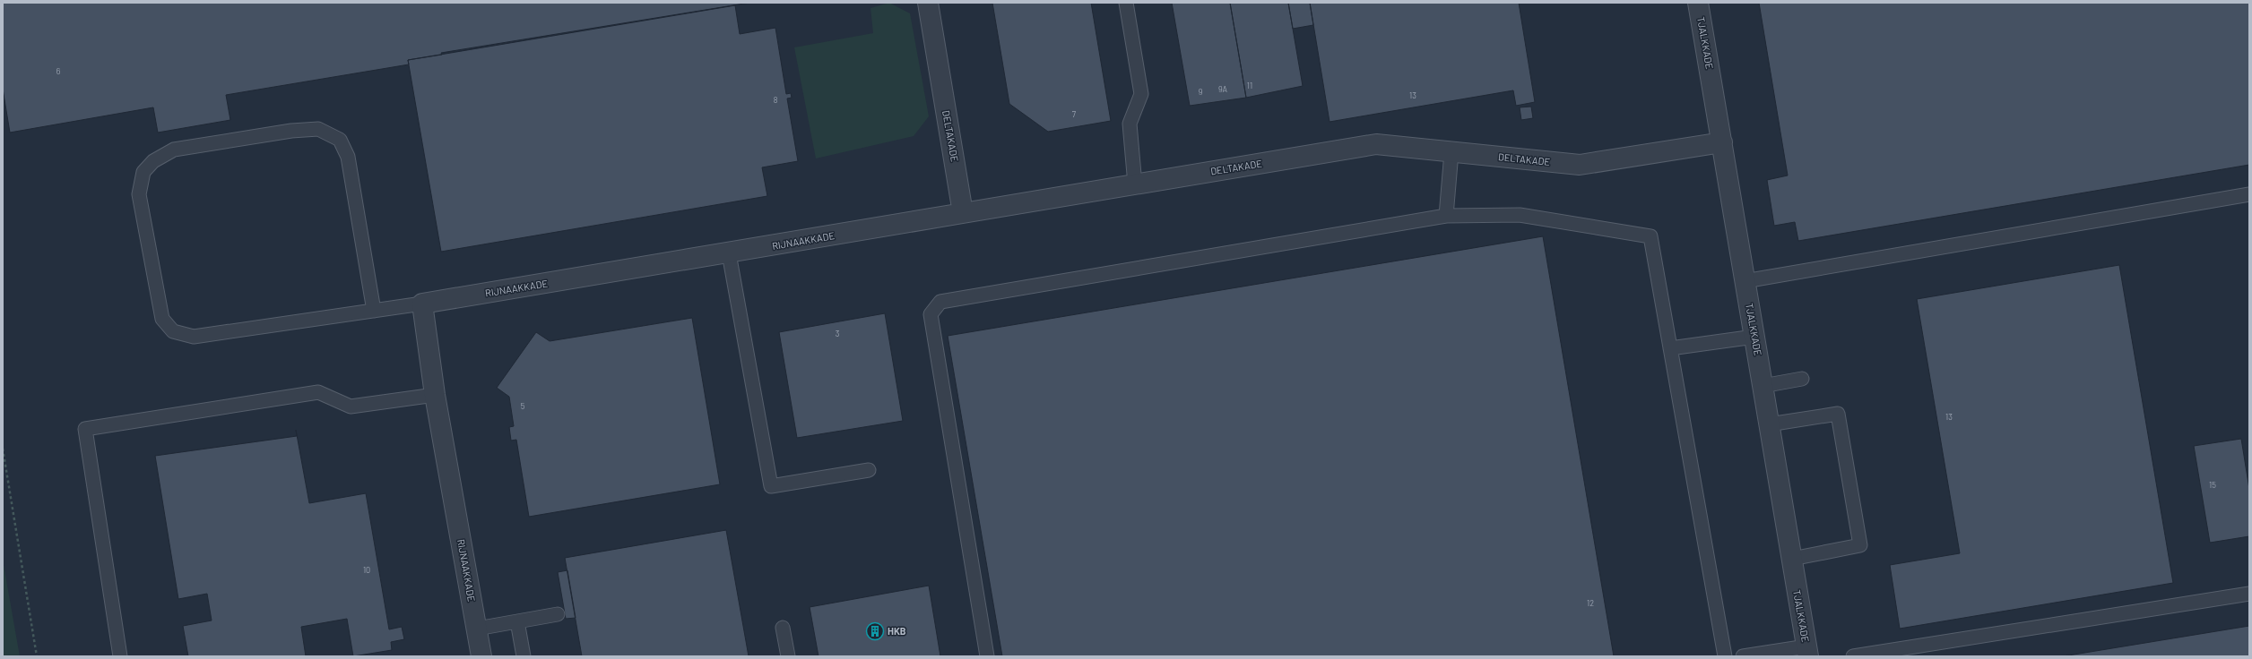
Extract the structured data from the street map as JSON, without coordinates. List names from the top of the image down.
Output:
{
  "streets": {
    "street": ["TJALKKADE", "DELTAKADE", "RIJNAAKKADE"]
  },
  "crossings": [
    ["TJALKKADE", "DELTAKADE"],
    ["DELTAKADE", "RIJNAAKKADE"]
  ],
  "places": {
    "building": ["HKB"]
  },
  "house_numbers": [
    "6",
    "11",
    "9A",
    "9",
    "13",
    "8",
    "7",
    "3",
    "5",
    "13",
    "15",
    "10",
    "12"
  ]
}
